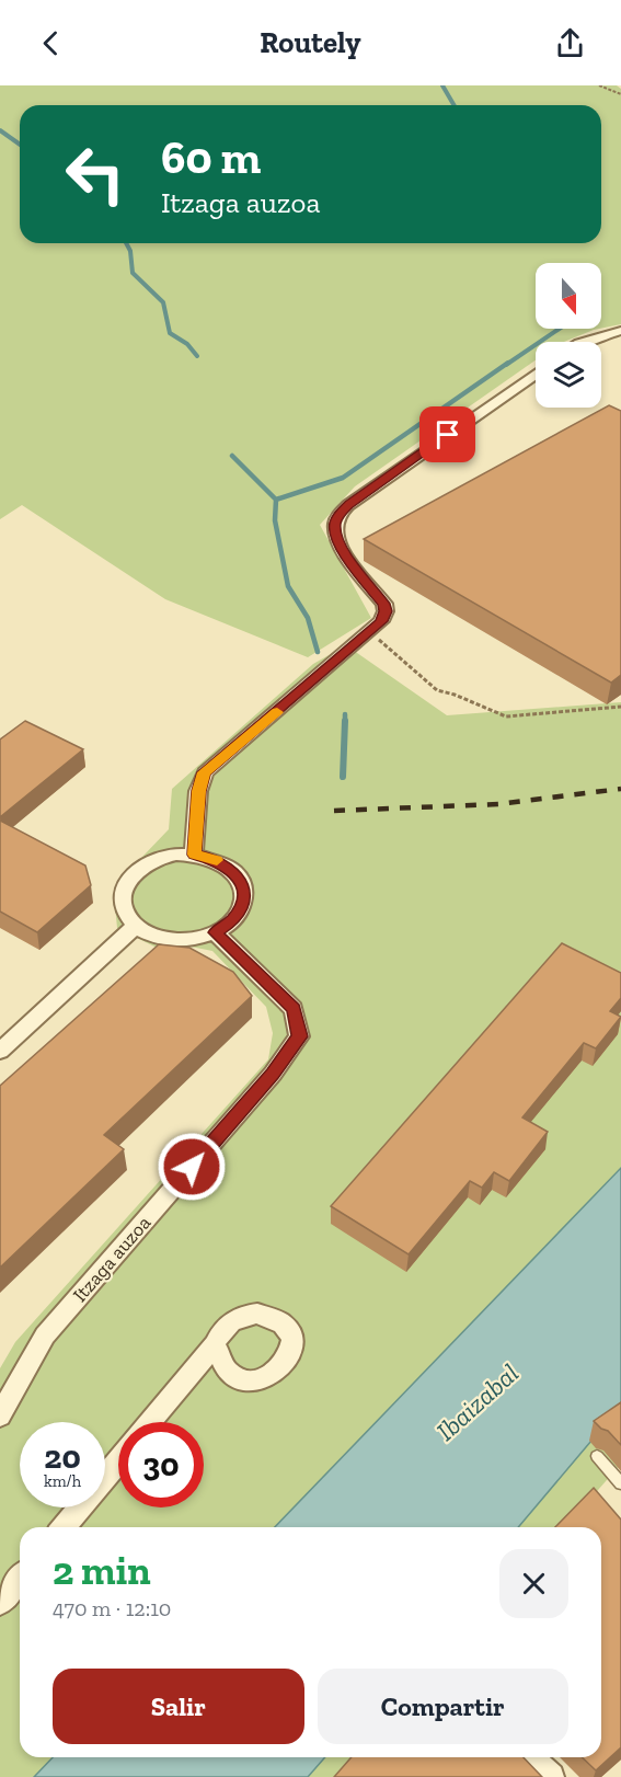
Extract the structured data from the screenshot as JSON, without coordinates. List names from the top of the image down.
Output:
{
  "streets": {
    "street": ["Itzaga auzoa"]
  },
  "water": ["Ibaizabal"],
  "north": "bottom",
  "page": {
    "header": "Routely",
    "turn": ["60 m", "Itzaga auzoa"],
    "speed": "20 km/h",
    "limit": "30",
    "heading": ["2 min", "470 m · 12:10"],
    "buttons": ["Salir", "Compartir"]
  }
}
